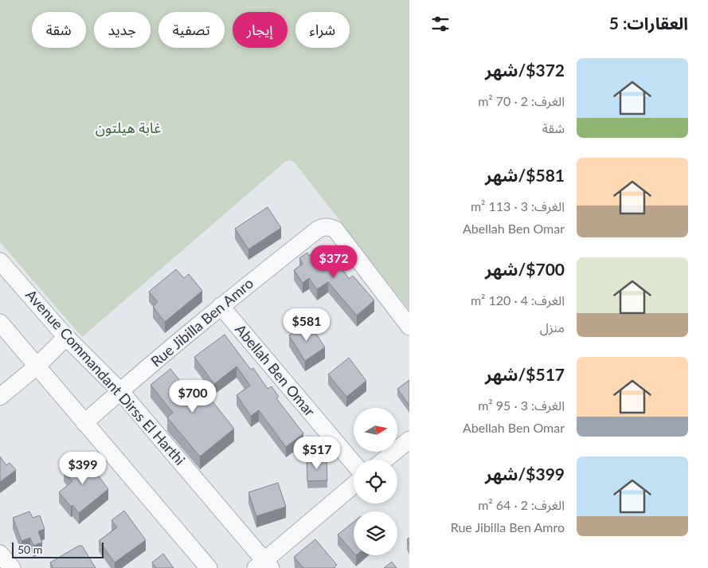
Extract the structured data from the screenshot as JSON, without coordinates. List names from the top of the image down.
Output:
{
  "streets": {
    "street": ["Rue Jibilla Ben Amro", "Abellah Ben Omar", "Avenue Commandant Dirss El Harthi"]
  },
  "crossings": [
    ["Rue Jibilla Ben Amro", "Abellah Ben Omar"],
    ["Rue Jibilla Ben Amro", "Avenue Commandant Dirss El Harthi"]
  ],
  "parks": ["غابة هيلتون"],
  "scale_bar": "50 m",
  "north": "right",
  "page": {
    "heading": "العقارات: 5",
    "chip": [
      "شراء",
      "إيجار",
      "تصفية",
      "جديد",
      "شقة"
    ],
    "list": [
      {
        "name": "$372/شهر",
        "note": "الغرف: 2 · 70 m² · شقة"
      },
      {
        "name": "$581/شهر",
        "note": "الغرف: 3 · 113 m² · Abellah Ben Omar"
      },
      {
        "name": "$700/شهر",
        "note": "الغرف: 4 · 120 m² · منزل"
      },
      {
        "name": "$517/شهر",
        "note": "الغرف: 3 · 95 m² · Abellah Ben Omar"
      },
      {
        "name": "$399/شهر",
        "note": "الغرف: 2 · 64 m² · Rue Jibilla Ben Amro"
      }
    ],
    "price": [
      "$372",
      "$581",
      "$700",
      "$517",
      "$399"
    ],
    "scale": "50 m"
  }
}
